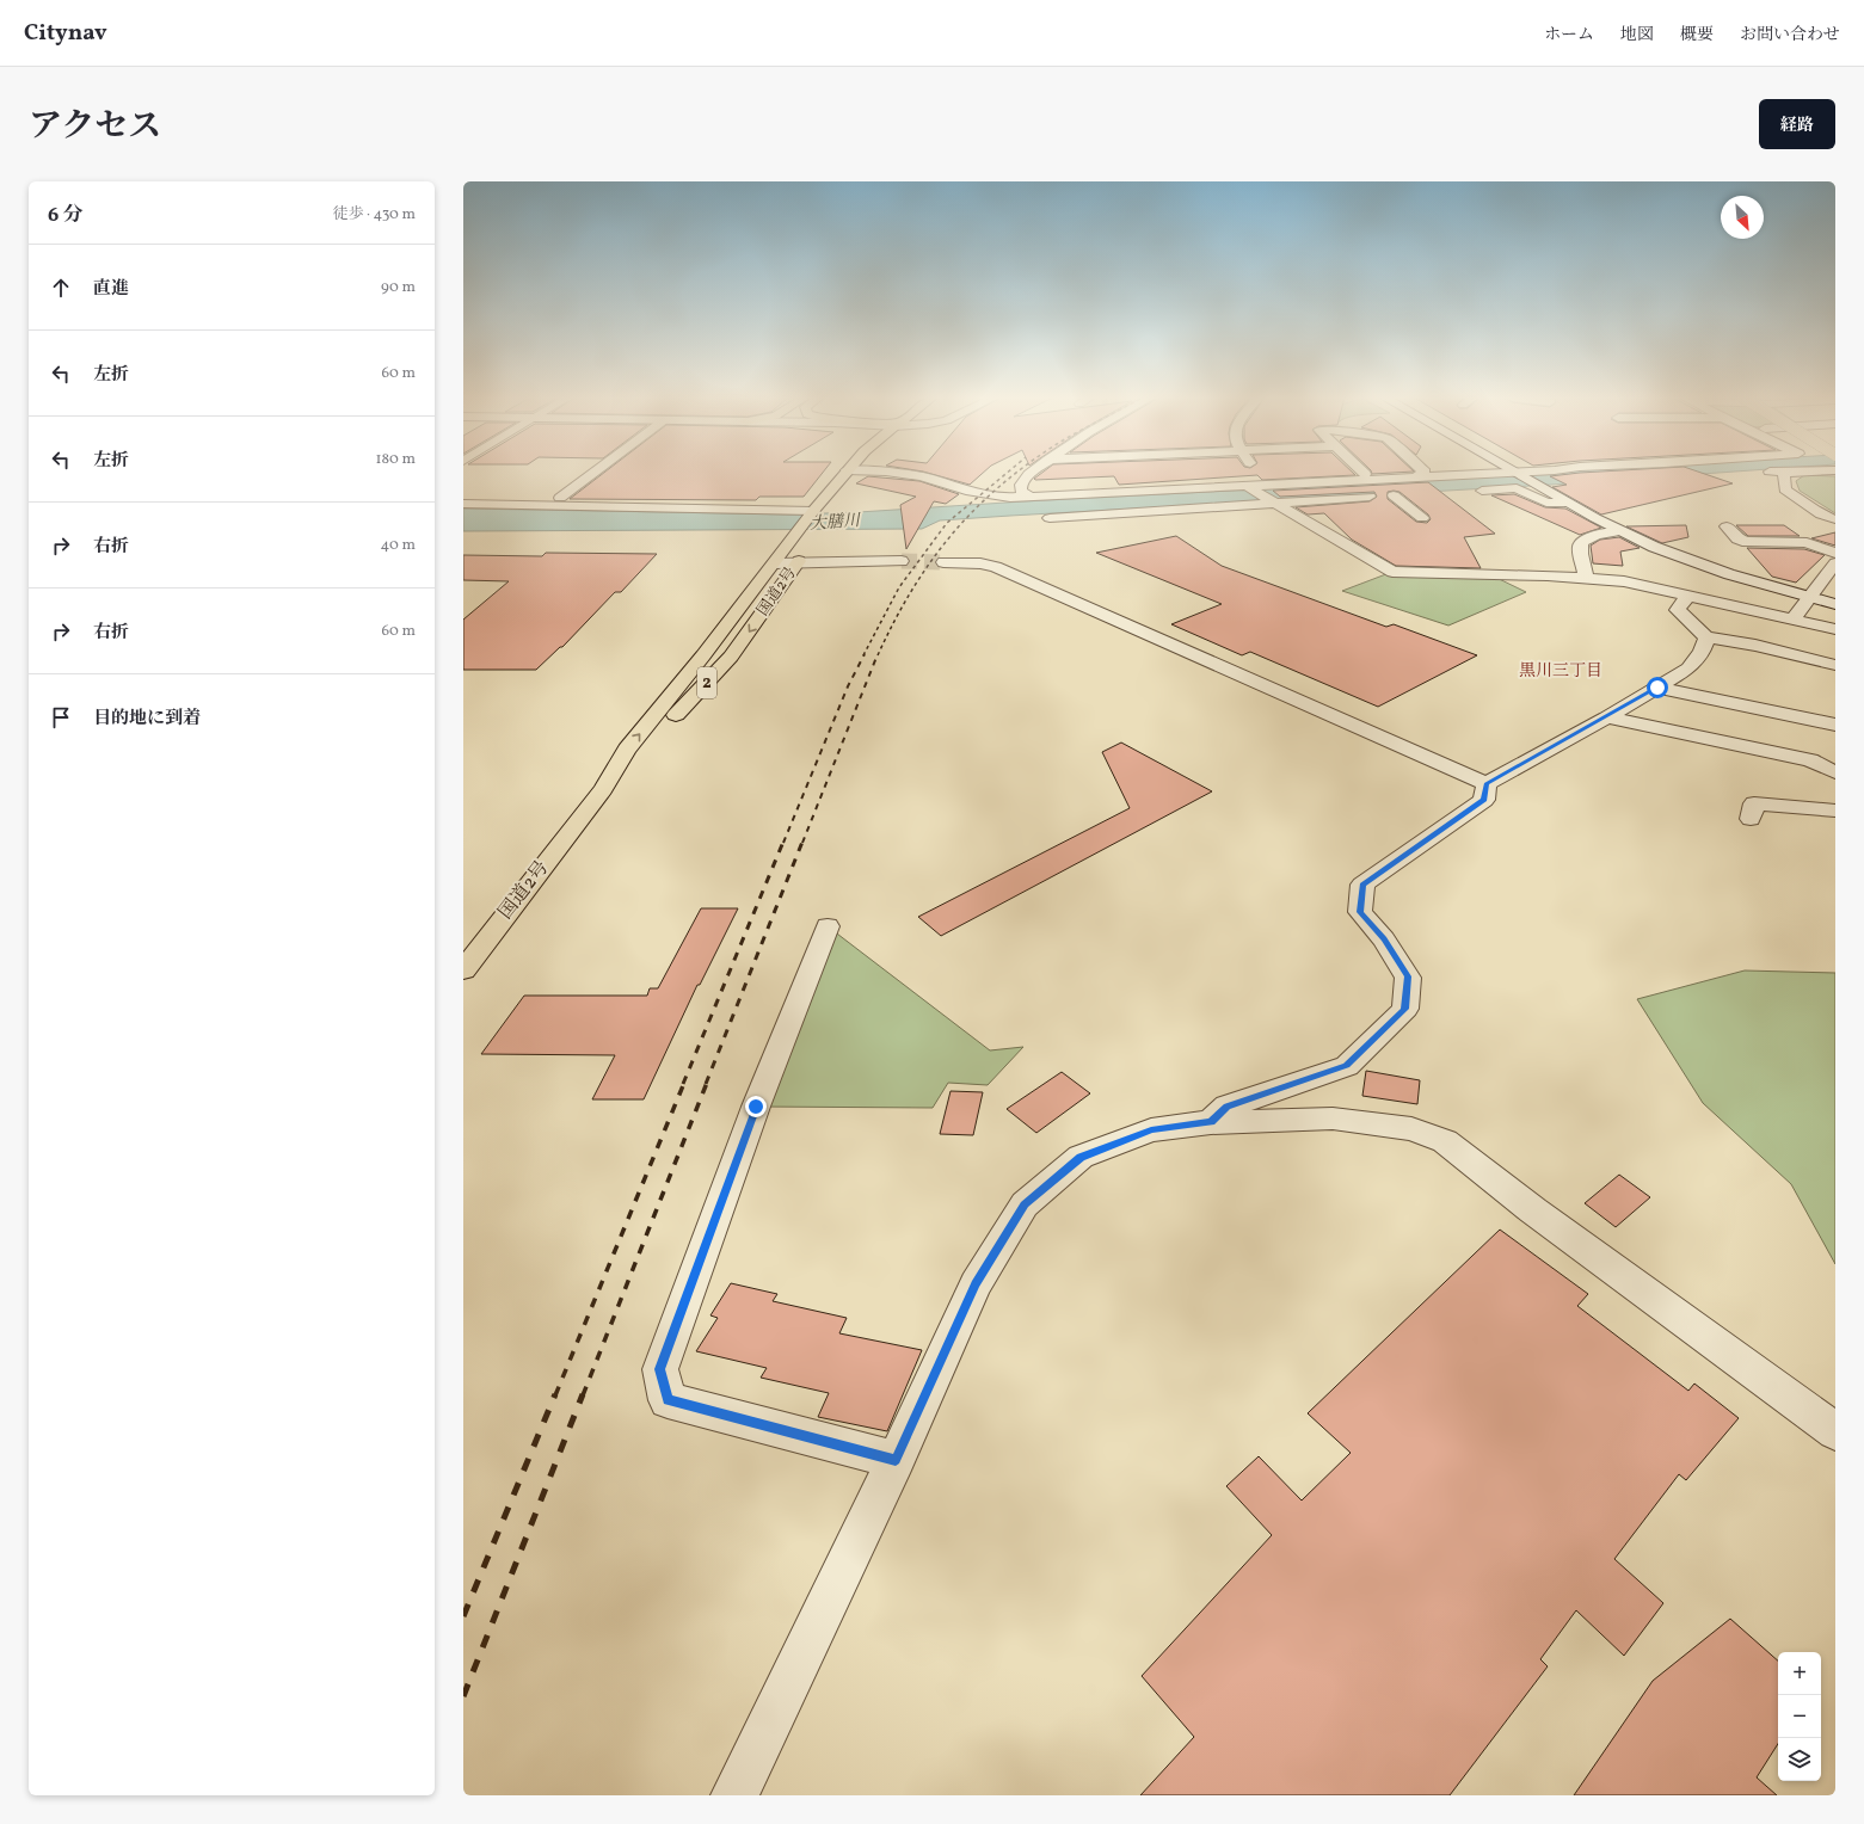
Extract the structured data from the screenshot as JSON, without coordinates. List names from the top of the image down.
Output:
{
  "streets": {
    "highway": ["国道2号", "2"]
  },
  "districts": ["黒川三丁目"],
  "water": ["大膳川"],
  "north": "bottom right",
  "page": {
    "header": "Citynav",
    "nav": [
      "ホーム",
      "地図",
      "概要",
      "お問い合わせ"
    ],
    "title": "アクセス",
    "buttons": "経路",
    "heading": ["6 分", "徒歩 · 430 m"],
    "list": [
      ["直進", "90 m"],
      ["左折", "60 m"],
      ["左折", "180 m"],
      ["右折", "40 m"],
      ["右折", "60 m"],
      "目的地に到着"
    ],
    "map_buttons": ["+", "−"]
  }
}
